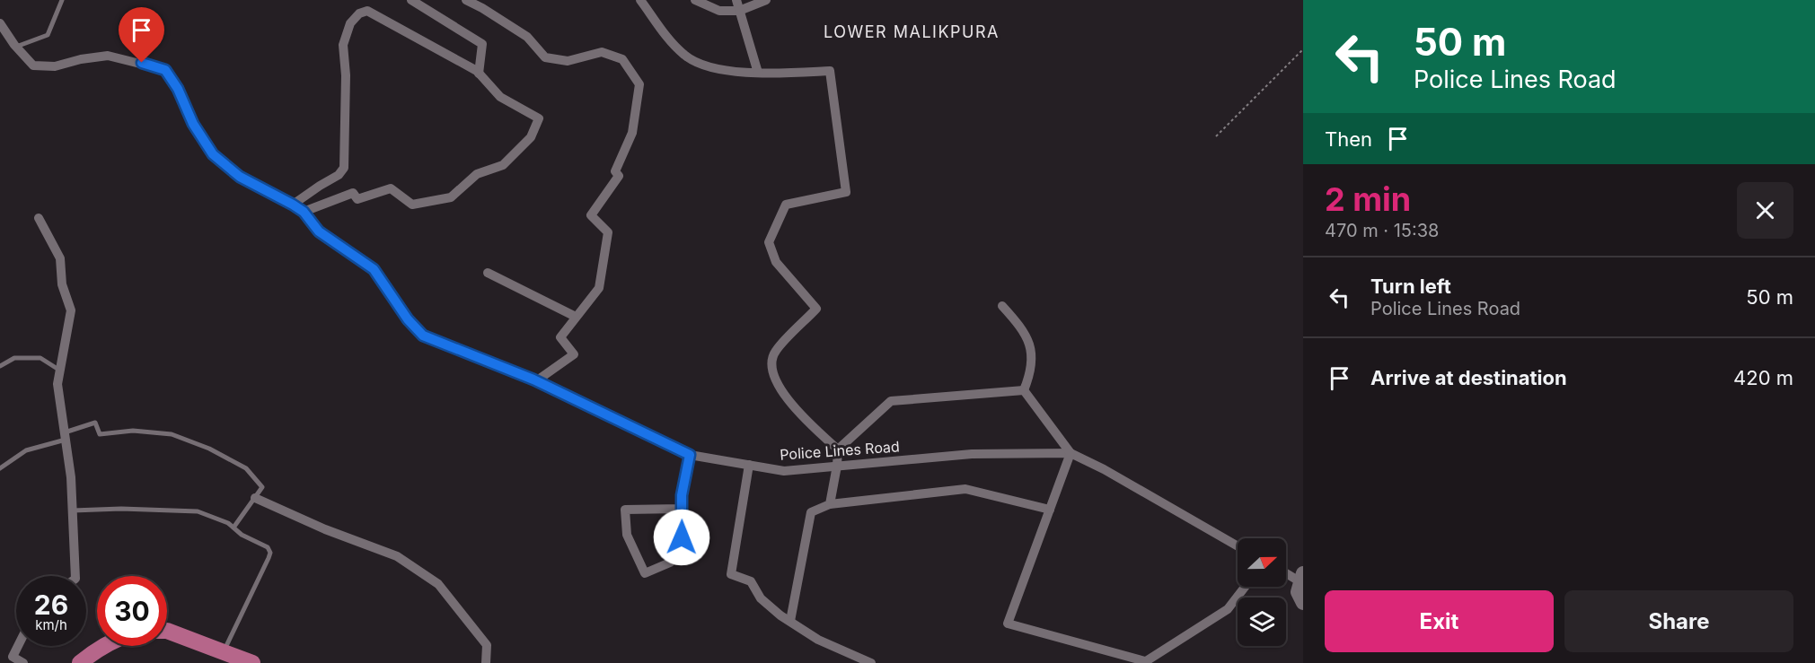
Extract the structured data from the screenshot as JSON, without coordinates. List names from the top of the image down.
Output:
{
  "streets": {
    "street": ["Police Lines Road"]
  },
  "districts": ["LOWER MALIKPURA"],
  "north": "right",
  "page": {
    "turn": ["50 m", "Police Lines Road"],
    "then": "Then",
    "heading": ["2 min", "470 m · 15:38"],
    "list": [
      {
        "name": "Turn left",
        "note": "Police Lines Road",
        "value": "50 m"
      },
      {
        "name": "Arrive at destination",
        "value": "420 m"
      }
    ],
    "speed": "26 km/h",
    "limit": "30",
    "buttons": ["Exit", "Share"]
  }
}
